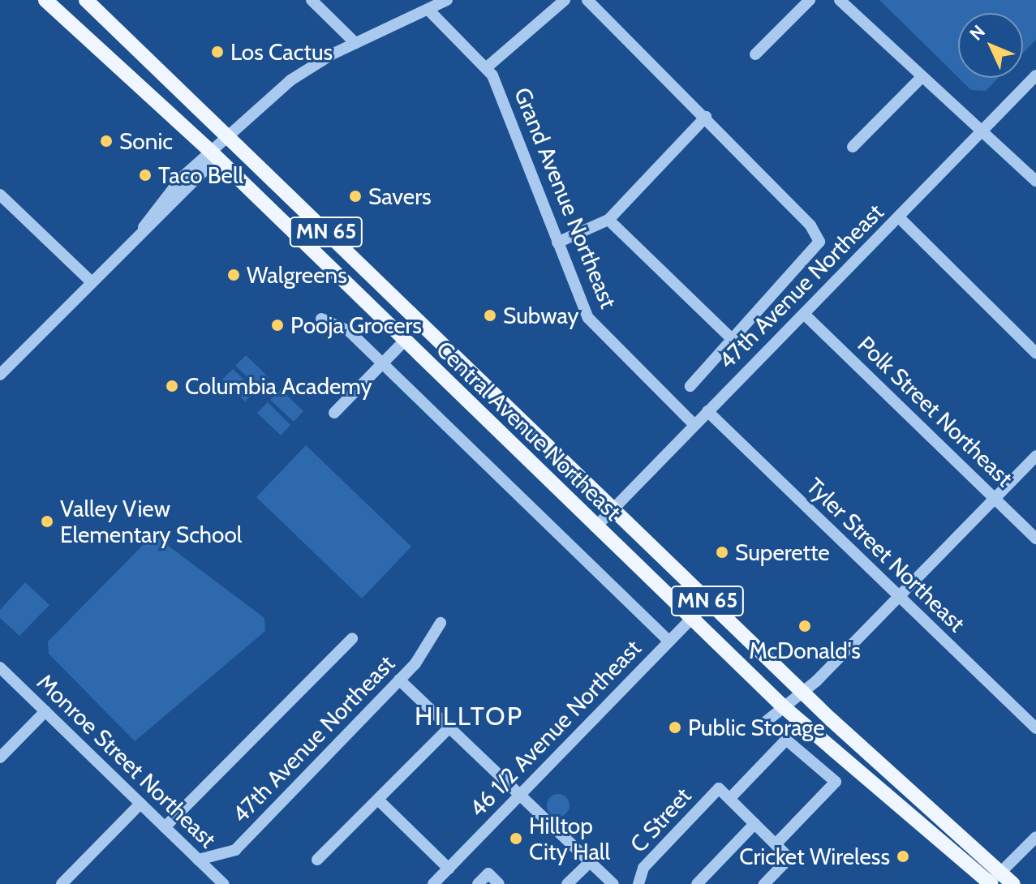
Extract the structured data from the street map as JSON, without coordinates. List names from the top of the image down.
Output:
{
  "streets": {
    "main road": ["MN 65", "Central Avenue Northeast"],
    "street": [
      "Grand Avenue Northeast",
      "47th Avenue Northeast",
      "Polk Street Northeast",
      "Tyler Street Northeast",
      "46 1/2 Avenue Northeast",
      "Monroe Street Northeast",
      "C Street"
    ]
  },
  "crossings": [
    ["Grand Avenue Northeast", "47th Avenue Northeast"],
    ["47th Avenue Northeast", "Polk Street Northeast"],
    ["47th Avenue Northeast", "Central Avenue Northeast"],
    ["47th Avenue Northeast", "Tyler Street Northeast"],
    ["47th Avenue Northeast", "Monroe Street Northeast"],
    ["Central Avenue Northeast", "46 1/2 Avenue Northeast"]
  ],
  "districts": ["HILLTOP"],
  "places": [
    "Los Cactus",
    "Sonic",
    "Taco Bell",
    "Savers",
    "Walgreens",
    "Subway",
    "Pooja Grocers",
    "Columbia Academy",
    "Valley View Elementary School",
    "Superette",
    "McDonald's",
    "Public Storage",
    "Hilltop City Hall",
    "Cricket Wireless"
  ],
  "north": "top left"
}
